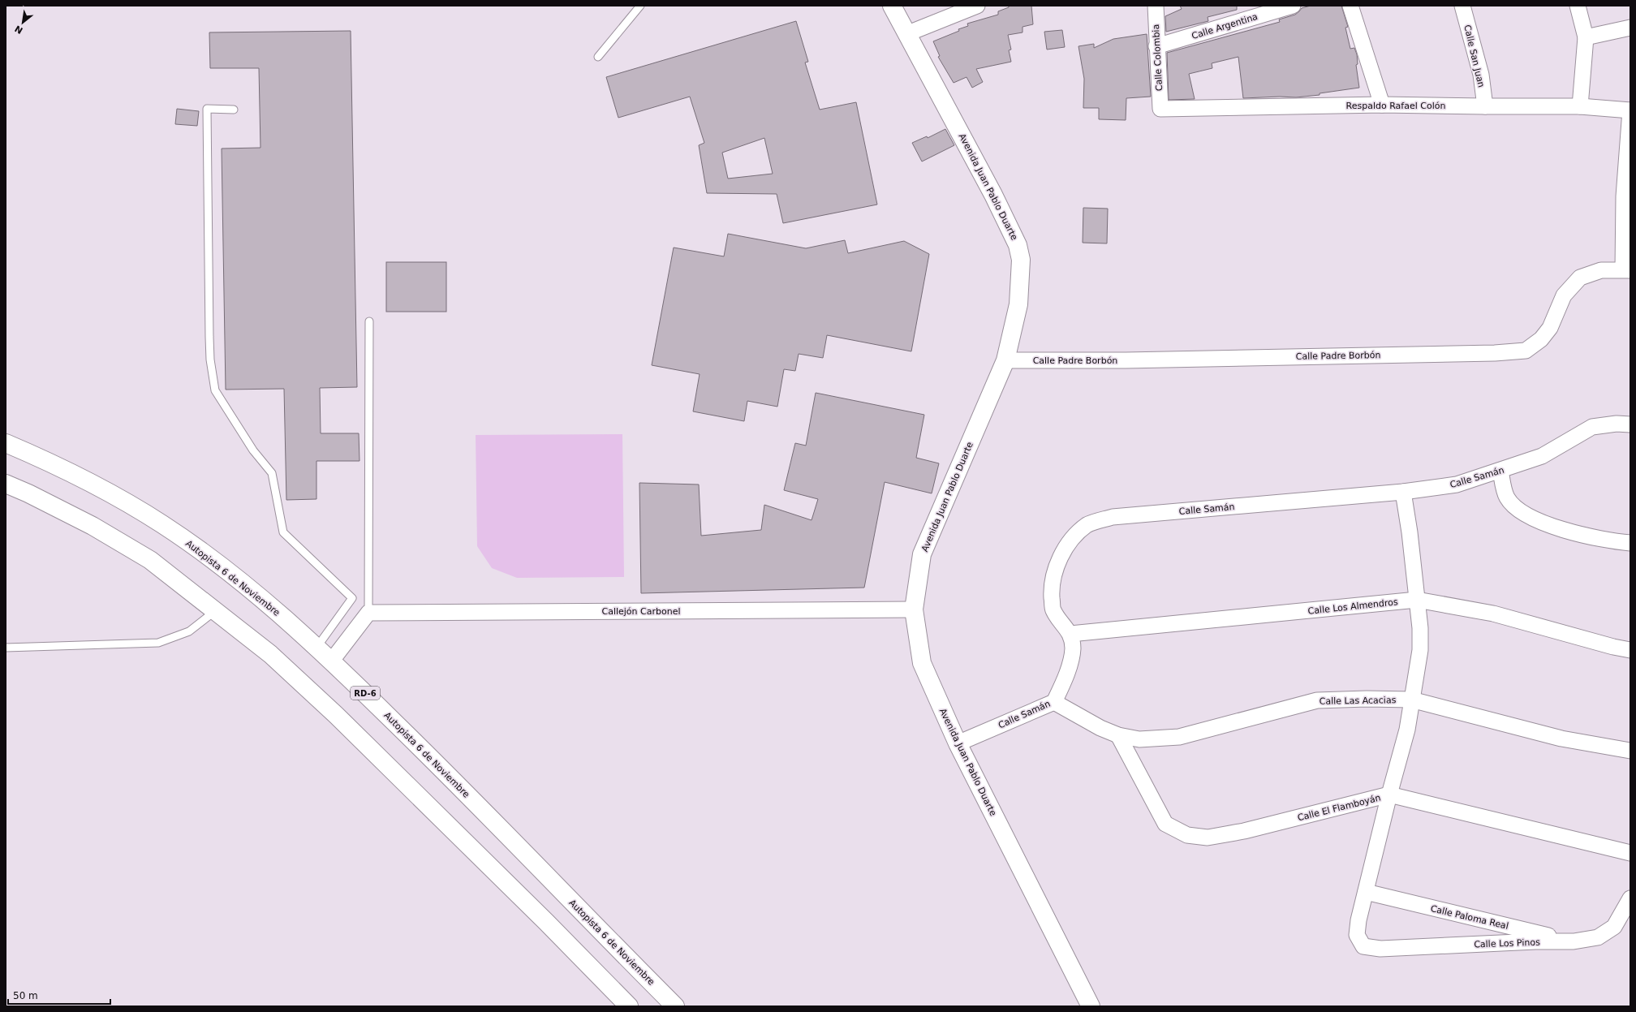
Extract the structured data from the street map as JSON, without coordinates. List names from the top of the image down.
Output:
{
  "streets": {
    "main road": ["Avenida Juan Pablo Duarte", "Autopista 6 de Noviembre", "RD-6"],
    "street": [
      "Calle Argentina",
      "Calle San Juan",
      "Calle Colombia",
      "Respaldo Rafael Colón",
      "Calle Padre Borbón",
      "Calle Samán",
      "Calle Los Almendros",
      "Callejón Carbonel",
      "Calle Las Acacias",
      "Calle El Flamboyán",
      "Calle Paloma Real",
      "Calle Los Pinos"
    ]
  },
  "crossings": [
    ["Calle Argentina", "Calle Colombia"],
    ["Calle San Juan", "Respaldo Rafael Colón"],
    ["Calle Colombia", "Respaldo Rafael Colón"],
    ["Avenida Juan Pablo Duarte", "Calle Padre Borbón"],
    ["Avenida Juan Pablo Duarte", "Calle Samán"],
    ["Avenida Juan Pablo Duarte", "Callejón Carbonel"],
    ["Calle Samán", "Calle Los Almendros"],
    ["Calle Samán", "Calle Las Acacias"],
    ["Calle Las Acacias", "Calle El Flamboyán"],
    ["Calle Paloma Real", "Calle Los Pinos"]
  ],
  "scale_bar": "50 m",
  "north": "bottom left"
}
